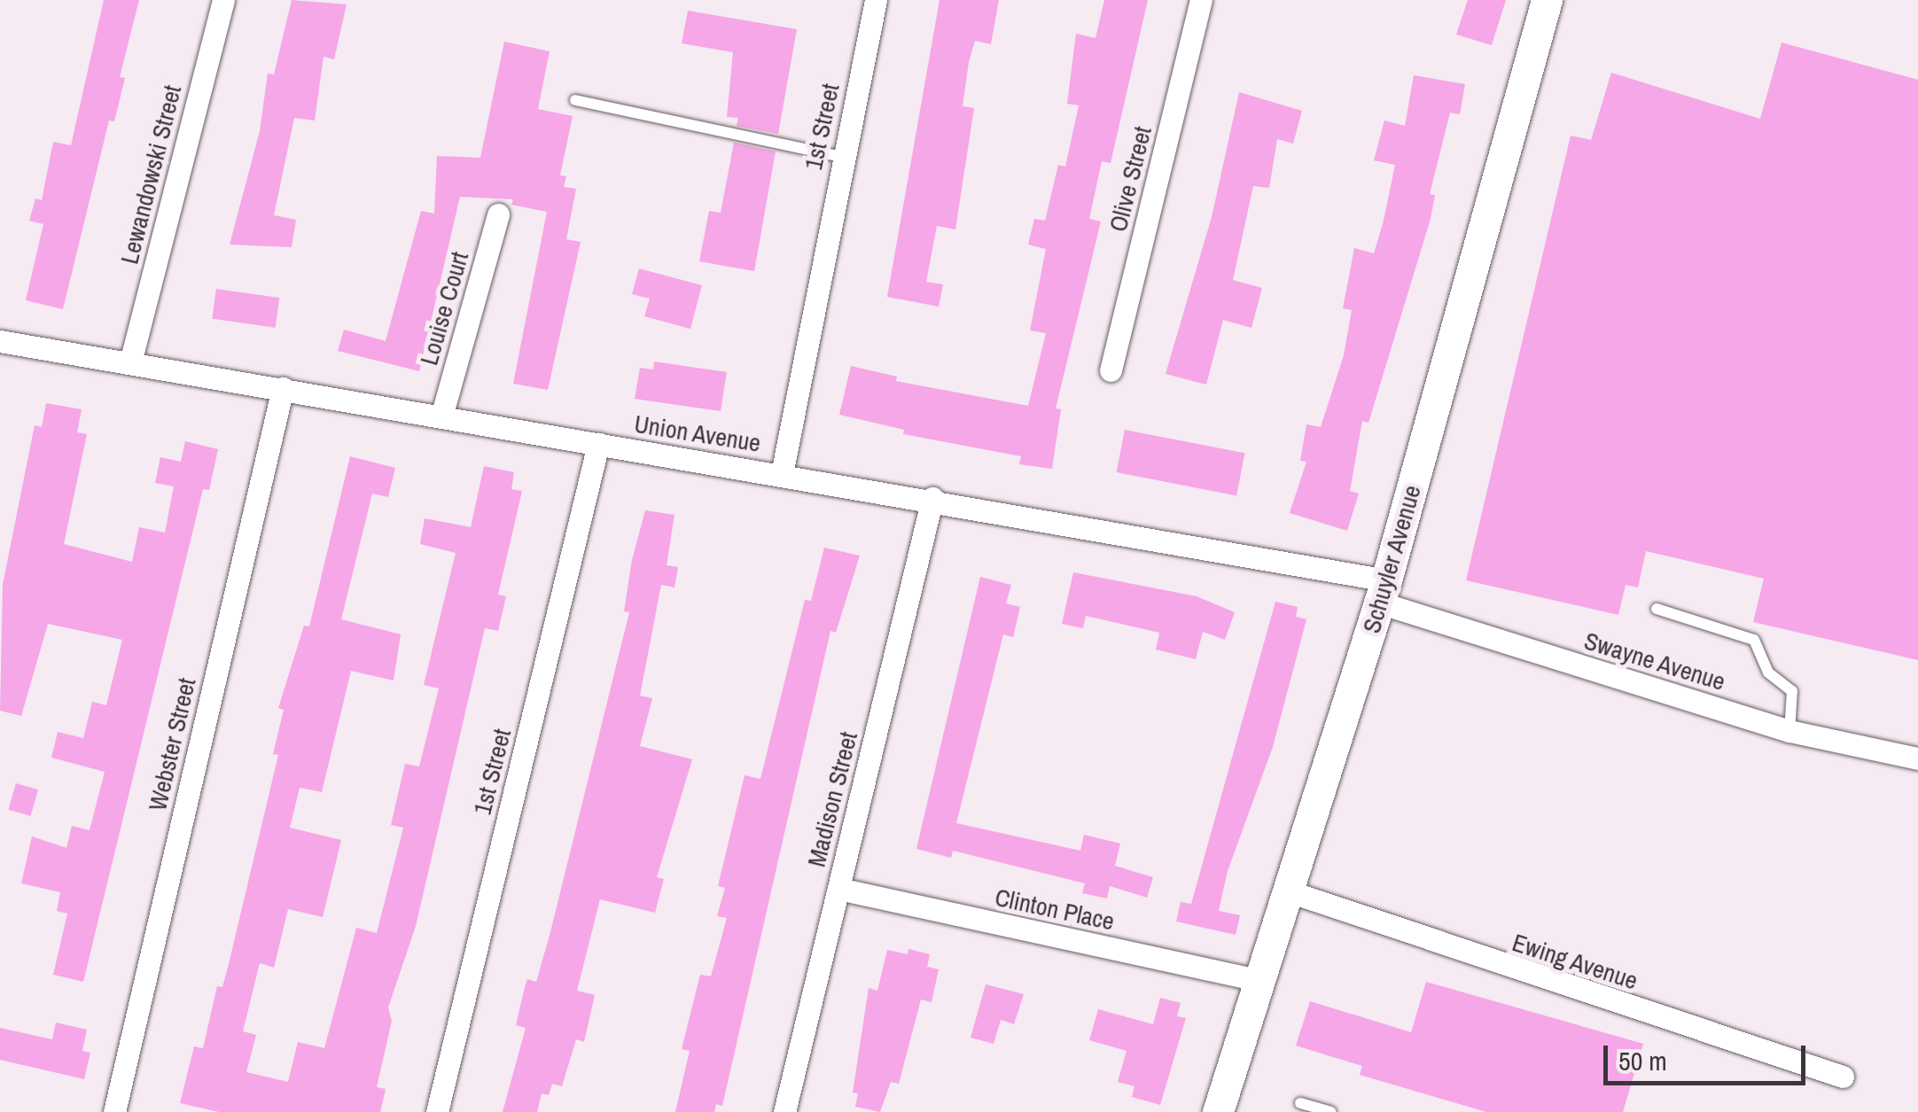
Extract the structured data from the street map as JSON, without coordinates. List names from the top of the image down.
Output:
{
  "streets": {
    "street": [
      "1st Street",
      "Lewandowski Street",
      "Olive Street",
      "Louise Court",
      "Union Avenue",
      "Schuyler Avenue",
      "Swayne Avenue",
      "Webster Street",
      "Madison Street",
      "Clinton Place",
      "Ewing Avenue"
    ]
  },
  "crossings": [
    ["1st Street", "Union Avenue"],
    ["Lewandowski Street", "Union Avenue"],
    ["Louise Court", "Union Avenue"],
    ["Union Avenue", "Schuyler Avenue"],
    ["Union Avenue", "Swayne Avenue"],
    ["Union Avenue", "Webster Street"],
    ["Union Avenue", "Madison Street"],
    ["Schuyler Avenue", "Swayne Avenue"],
    ["Schuyler Avenue", "Clinton Place"],
    ["Schuyler Avenue", "Ewing Avenue"],
    ["Madison Street", "Clinton Place"]
  ],
  "scale_bar": "50 m"
}
